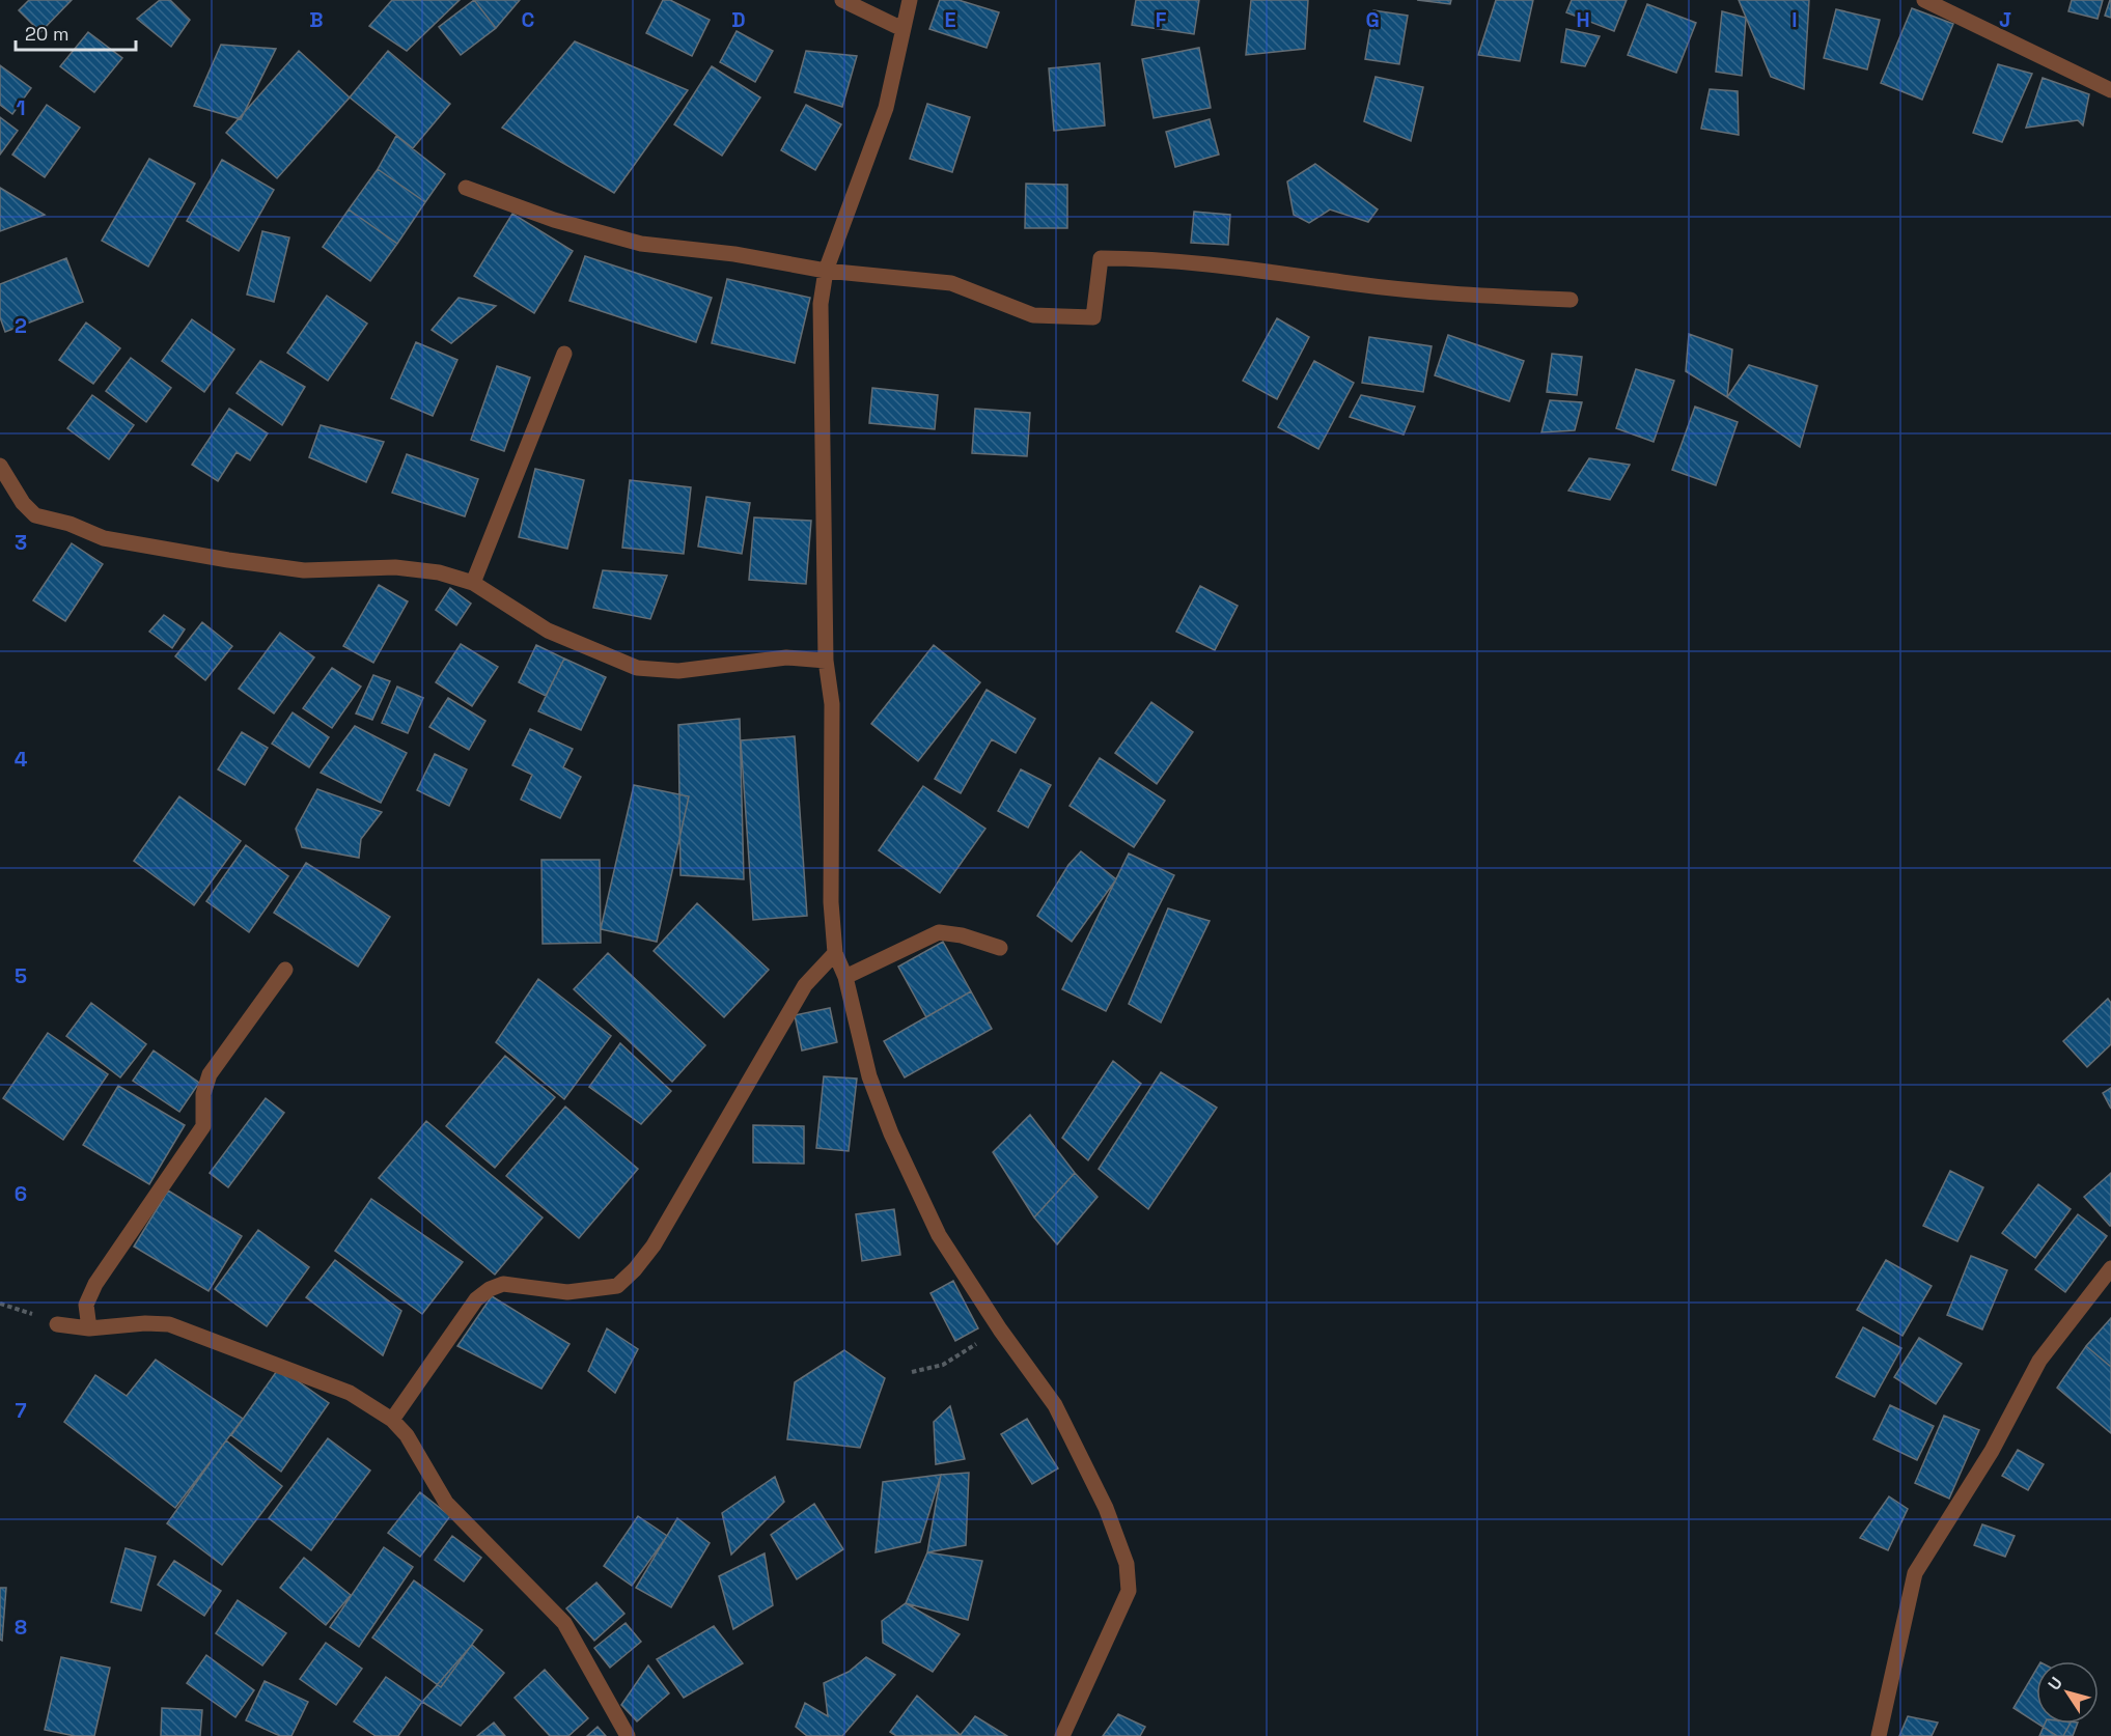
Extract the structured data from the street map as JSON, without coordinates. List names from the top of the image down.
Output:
{
  "scale_bar": "20 m",
  "north": "top left",
  "grid": {
    "columns": [
      "B",
      "C",
      "D",
      "E",
      "F",
      "G",
      "H",
      "I",
      "J"
    ],
    "rows": [
      "1",
      "2",
      "3",
      "4",
      "5",
      "6",
      "7",
      "8"
    ]
  }
}
